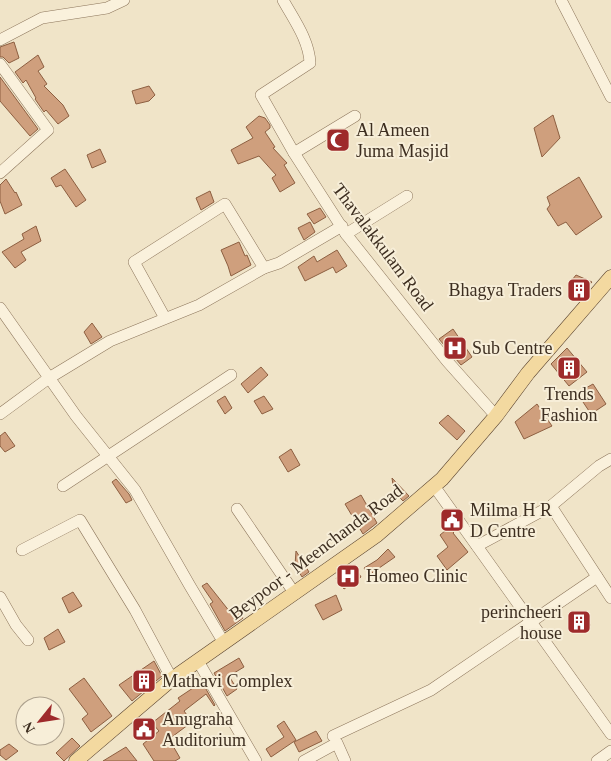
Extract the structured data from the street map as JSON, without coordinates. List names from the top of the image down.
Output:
{
  "streets": {
    "main road": ["Beypoor - Meenchanda Road"],
    "street": ["Thavalakkulam Road"]
  },
  "crossings": [
    ["Thavalakkulam Road", "Beypoor - Meenchanda Road"]
  ],
  "places": {
    "mosque": ["Al Ameen Juma Masjid"],
    "building": [
      "Bhagya Traders",
      "Trends Fashion",
      "perincheeri house",
      "Mathavi Complex"
    ],
    "hospital": ["Sub Centre", "Homeo Clinic"],
    "public building": ["Milma H R D Centre", "Anugraha Auditorium"]
  },
  "north": "bottom left"
}
